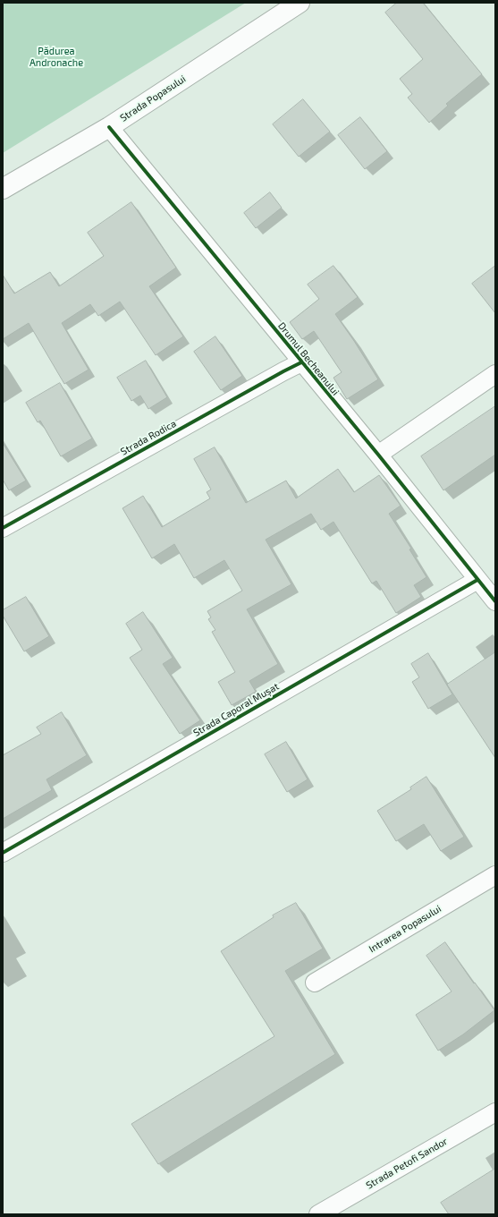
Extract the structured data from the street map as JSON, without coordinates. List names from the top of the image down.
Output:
{
  "streets": {
    "street": [
      "Strada Popasului",
      "Drumul Becheanului",
      "Strada Rodica",
      "Strada Caporal Mușat",
      "Intrarea Popasului",
      "Strada Petofi Sandor"
    ]
  },
  "crossings": [
    ["Strada Popasului", "Drumul Becheanului"],
    ["Drumul Becheanului", "Strada Rodica"],
    ["Drumul Becheanului", "Strada Caporal Mușat"]
  ],
  "parks": ["Pădurea Andronache"]
}
